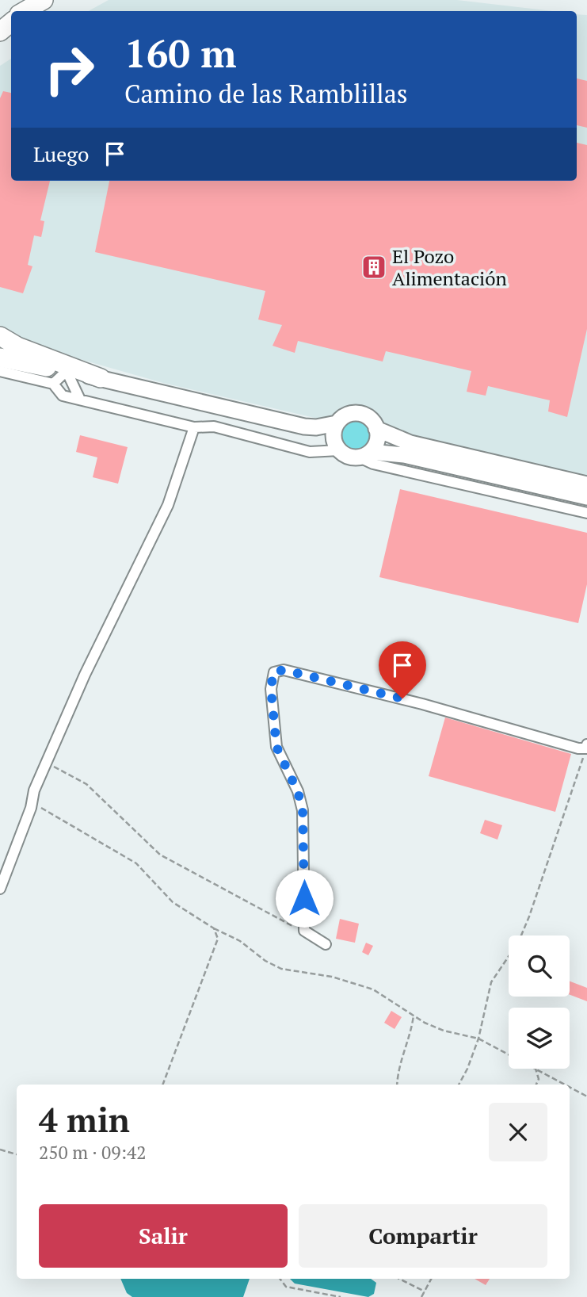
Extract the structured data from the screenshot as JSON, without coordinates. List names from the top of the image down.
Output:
{
  "places": {
    "building": ["El Pozo Alimentación"]
  },
  "page": {
    "turn": ["160 m", "Camino de las Ramblillas"],
    "then": "Luego",
    "heading": ["4 min", "250 m · 09:42"],
    "buttons": ["Salir", "Compartir"]
  }
}
